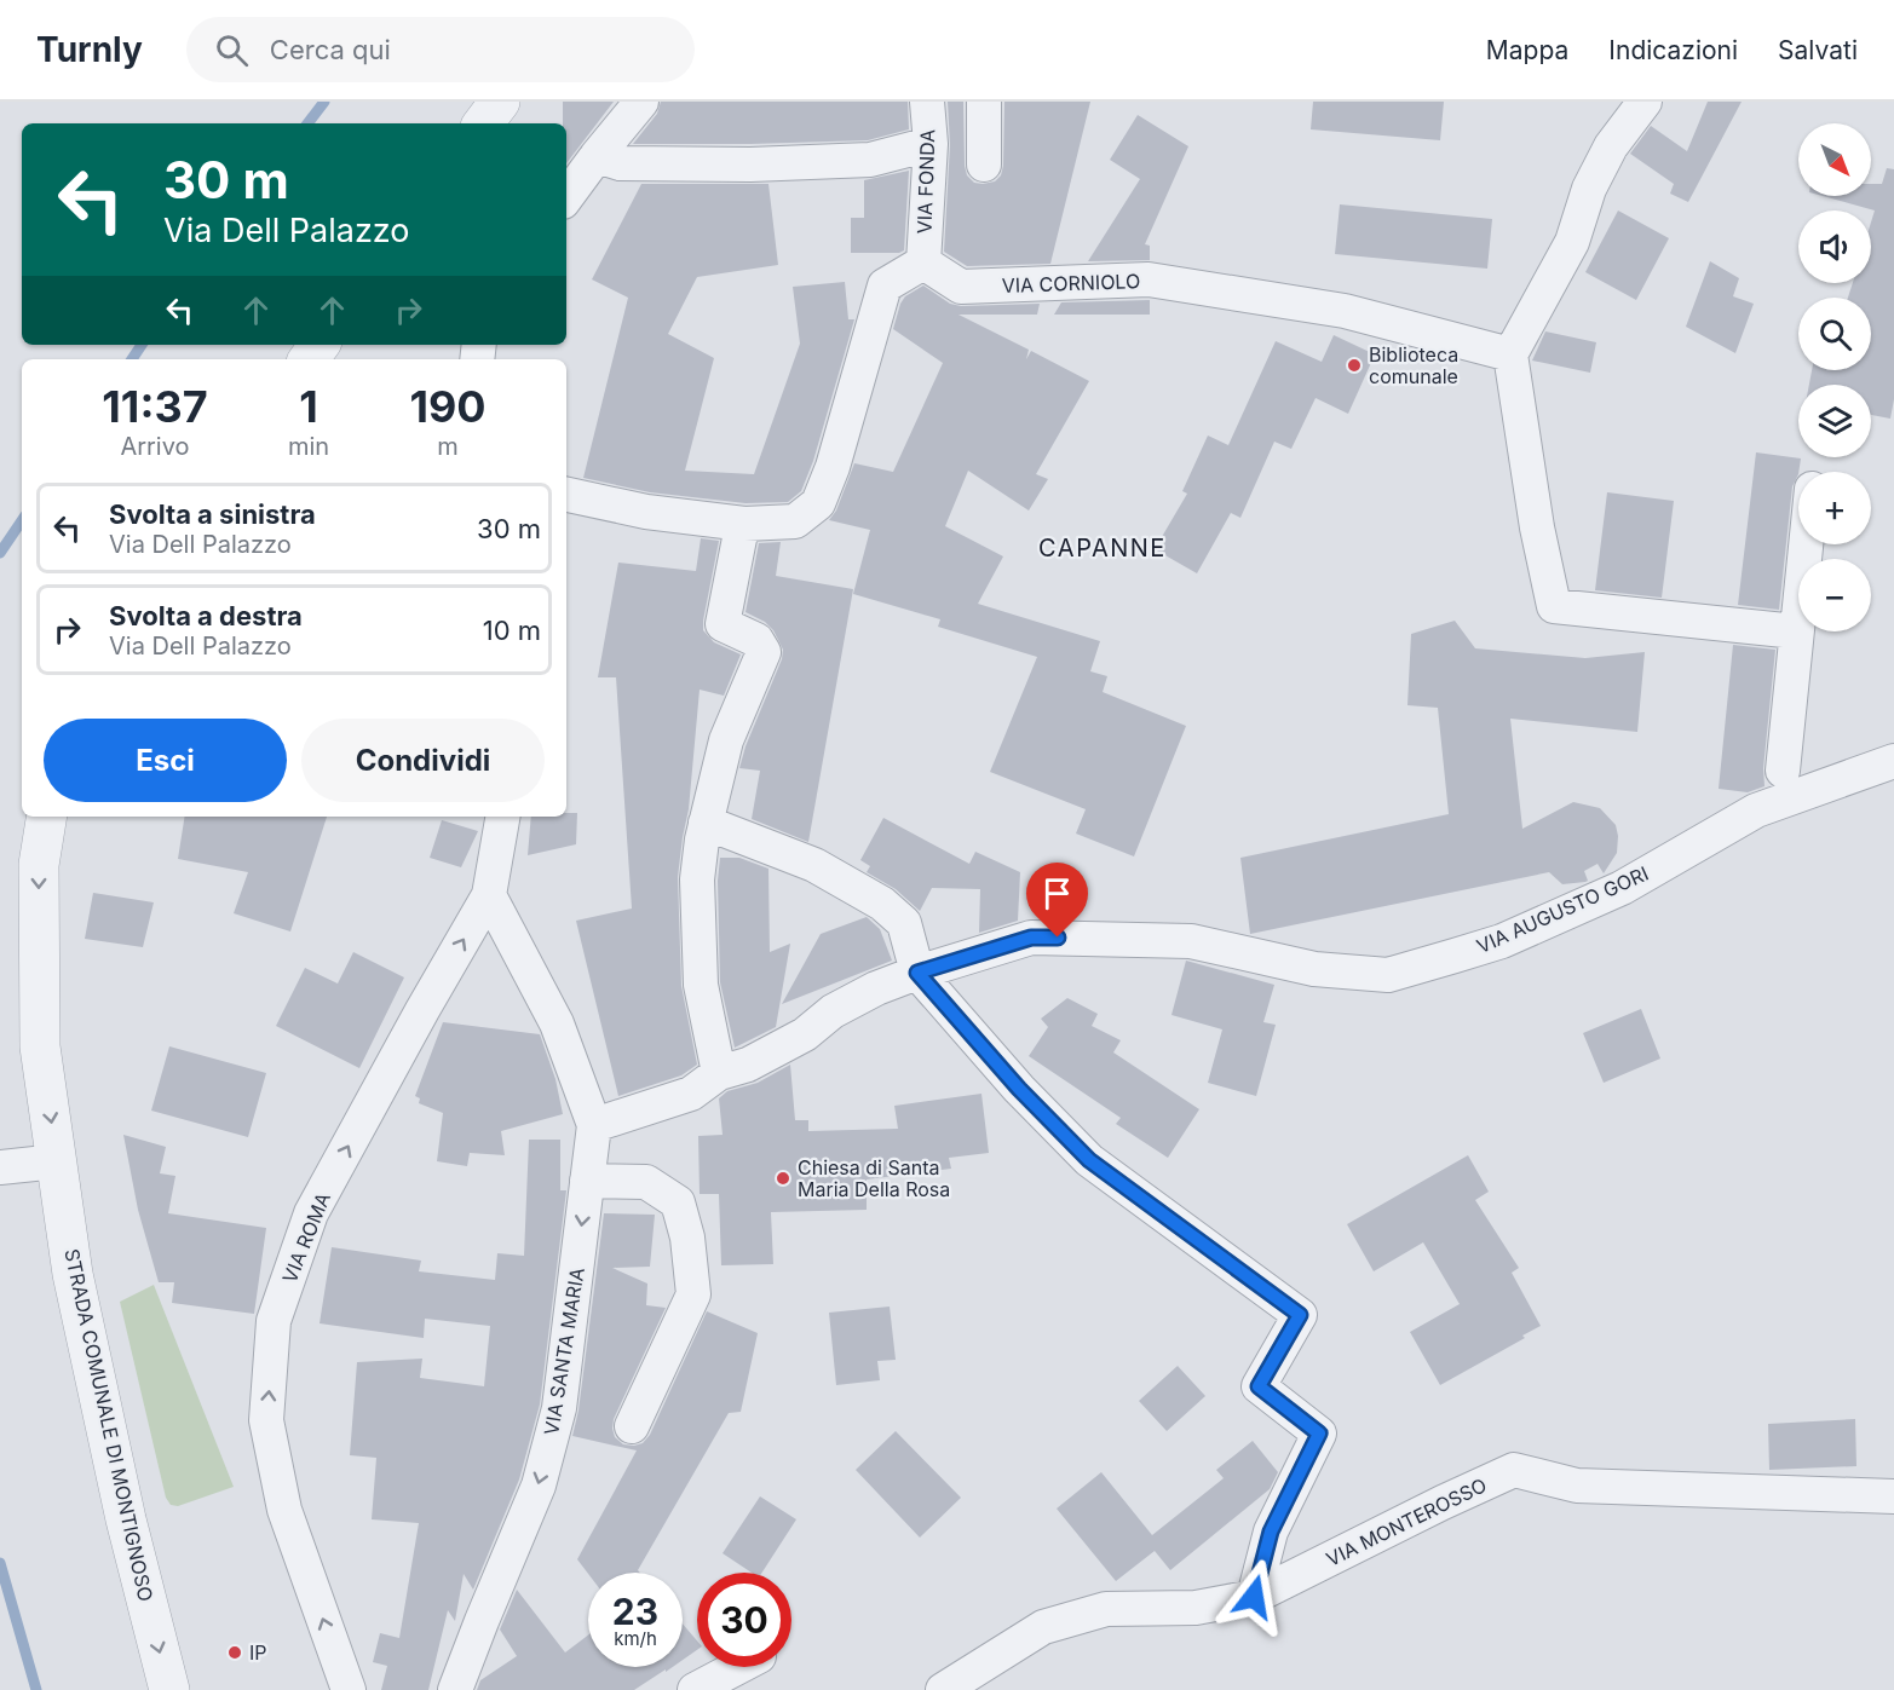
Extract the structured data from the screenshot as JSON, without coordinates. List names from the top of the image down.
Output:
{
  "streets": {
    "street": [
      "VIA FONDA",
      "VIA CORNIOLO",
      "VIA AUGUSTO GORI",
      "VIA ROMA",
      "VIA SANTA MARIA",
      "STRADA COMUNALE DI MONTIGNOSO",
      "VIA MONTEROSSO"
    ]
  },
  "crossings": [
    ["VIA FONDA", "VIA CORNIOLO"],
    ["VIA AUGUSTO GORI", "VIA SANTA MARIA"]
  ],
  "one_way": ["VIA ROMA", "VIA SANTA MARIA", "STRADA COMUNALE DI MONTIGNOSO"],
  "districts": ["CAPANNE"],
  "places": ["Biblioteca comunale", "Chiesa di Santa Maria Della Rosa", "IP"],
  "north": "bottom right",
  "page": {
    "header": "Turnly",
    "search": "Cerca qui",
    "nav": ["Mappa", "Indicazioni", "Salvati"],
    "map_buttons": ["+", "−"],
    "turn": ["30 m", "Via Dell Palazzo"],
    "eta": [
      "11:37",
      "Arrivo",
      "1",
      "min",
      "190",
      "m"
    ],
    "list": [
      {
        "name": "Svolta a sinistra",
        "note": "Via Dell Palazzo",
        "value": "30 m"
      },
      {
        "name": "Svolta a destra",
        "note": "Via Dell Palazzo",
        "value": "10 m"
      }
    ],
    "buttons": ["Esci", "Condividi"],
    "speed": "23 km/h",
    "limit": "30"
  }
}
